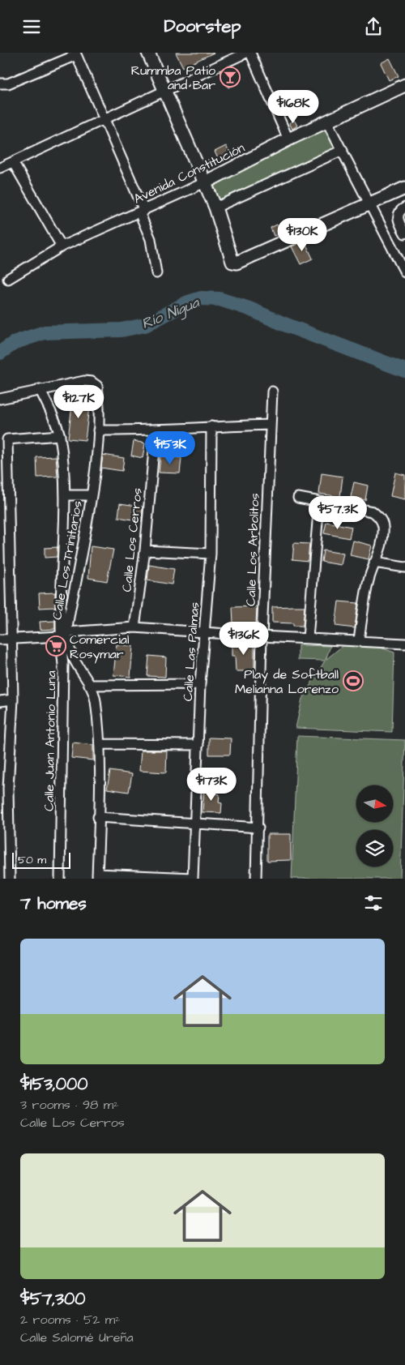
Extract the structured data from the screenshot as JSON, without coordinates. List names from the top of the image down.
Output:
{
  "streets": {
    "main road": ["Avenida Constitución"],
    "street": [
      "Calle Los Cerros",
      "Calle Los Arbolitos",
      "Calle Los Trinitarios",
      "Calle Las Palmas",
      "Calle Juan Antonio Luna"
    ]
  },
  "crossings": [
    ["Calle Los Trinitarios", "Calle Juan Antonio Luna"]
  ],
  "water": ["Río Nigua"],
  "places": {
    "bar": ["Rummba Patio and Bar"],
    "supermarket": ["Comercial Rosymar"],
    "sports": ["Play de Softball Melianna Lorenzo"]
  },
  "scale_bar": "50 m",
  "north": "right",
  "page": {
    "header": "Doorstep",
    "price": [
      "$168K",
      "$130K",
      "$127K",
      "$153K",
      "$57.3K",
      "$136K",
      "$173K"
    ],
    "scale": "50 m",
    "heading": "7 homes",
    "list": [
      {
        "name": "$153,000",
        "note": "3 rooms · 98 m² · Calle Los Cerros"
      },
      {
        "name": "$57,300",
        "note": "2 rooms · 52 m² · Calle Salomé Ureña"
      }
    ]
  }
}
